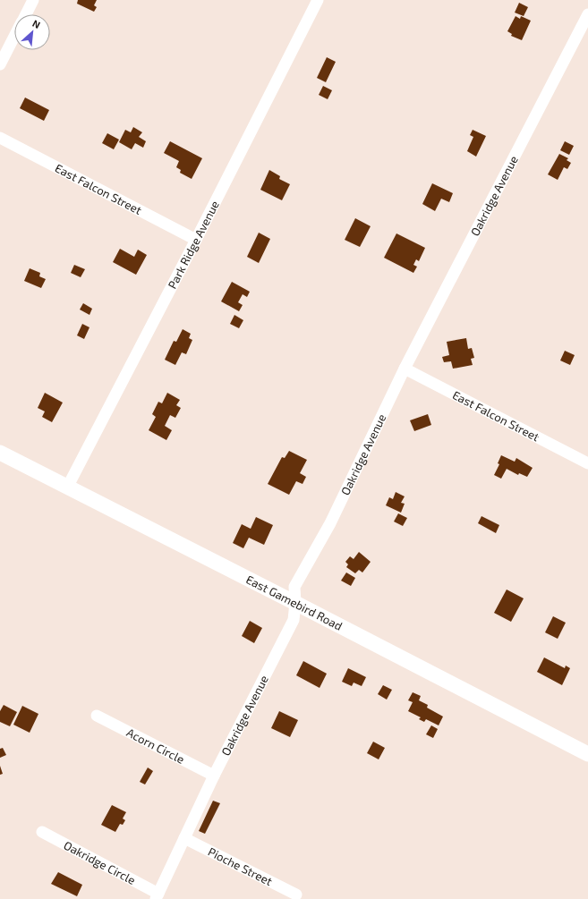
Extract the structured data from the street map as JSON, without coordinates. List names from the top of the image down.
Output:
{
  "streets": {
    "main road": ["East Gamebird Road"],
    "street": [
      "East Falcon Street",
      "Oakridge Avenue",
      "Park Ridge Avenue",
      "Acorn Circle",
      "Oakridge Circle",
      "Pioche Street"
    ]
  },
  "crossings": [
    ["East Falcon Street", "Oakridge Avenue"],
    ["East Falcon Street", "Park Ridge Avenue"],
    ["Oakridge Avenue", "East Gamebird Road"],
    ["Oakridge Avenue", "Acorn Circle"],
    ["Oakridge Avenue", "Oakridge Circle"],
    ["Oakridge Avenue", "Pioche Street"],
    ["Park Ridge Avenue", "East Gamebird Road"]
  ],
  "north": "top right"
}
